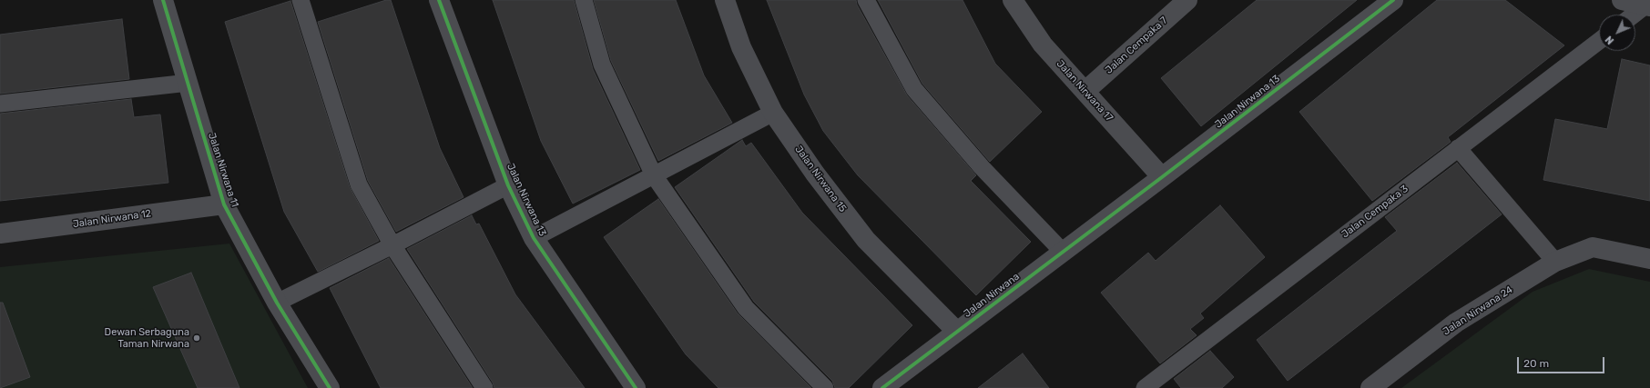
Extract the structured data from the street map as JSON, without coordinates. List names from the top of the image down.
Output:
{
  "streets": {
    "street": [
      "Jalan Cempaka 7",
      "Jalan Nirwana 17",
      "Jalan Nirwana 13",
      "Jalan Nirwana 11",
      "Jalan Nirwana 15",
      "Jalan Nirwana 12",
      "Jalan Nirwana",
      "Jalan Nirwana 24"
    ],
    "lane": ["Jalan Cempaka 3"]
  },
  "crossings": [
    ["Jalan Cempaka 7", "Jalan Nirwana 17"],
    ["Jalan Nirwana 17", "Jalan Nirwana 13"],
    ["Jalan Nirwana 13", "Jalan Nirwana"],
    ["Jalan Nirwana 11", "Jalan Nirwana 12"],
    ["Jalan Nirwana 15", "Jalan Nirwana"]
  ],
  "places": ["Dewan Serbaguna Taman Nirwana"],
  "scale_bar": "20 m",
  "north": "bottom left"
}
